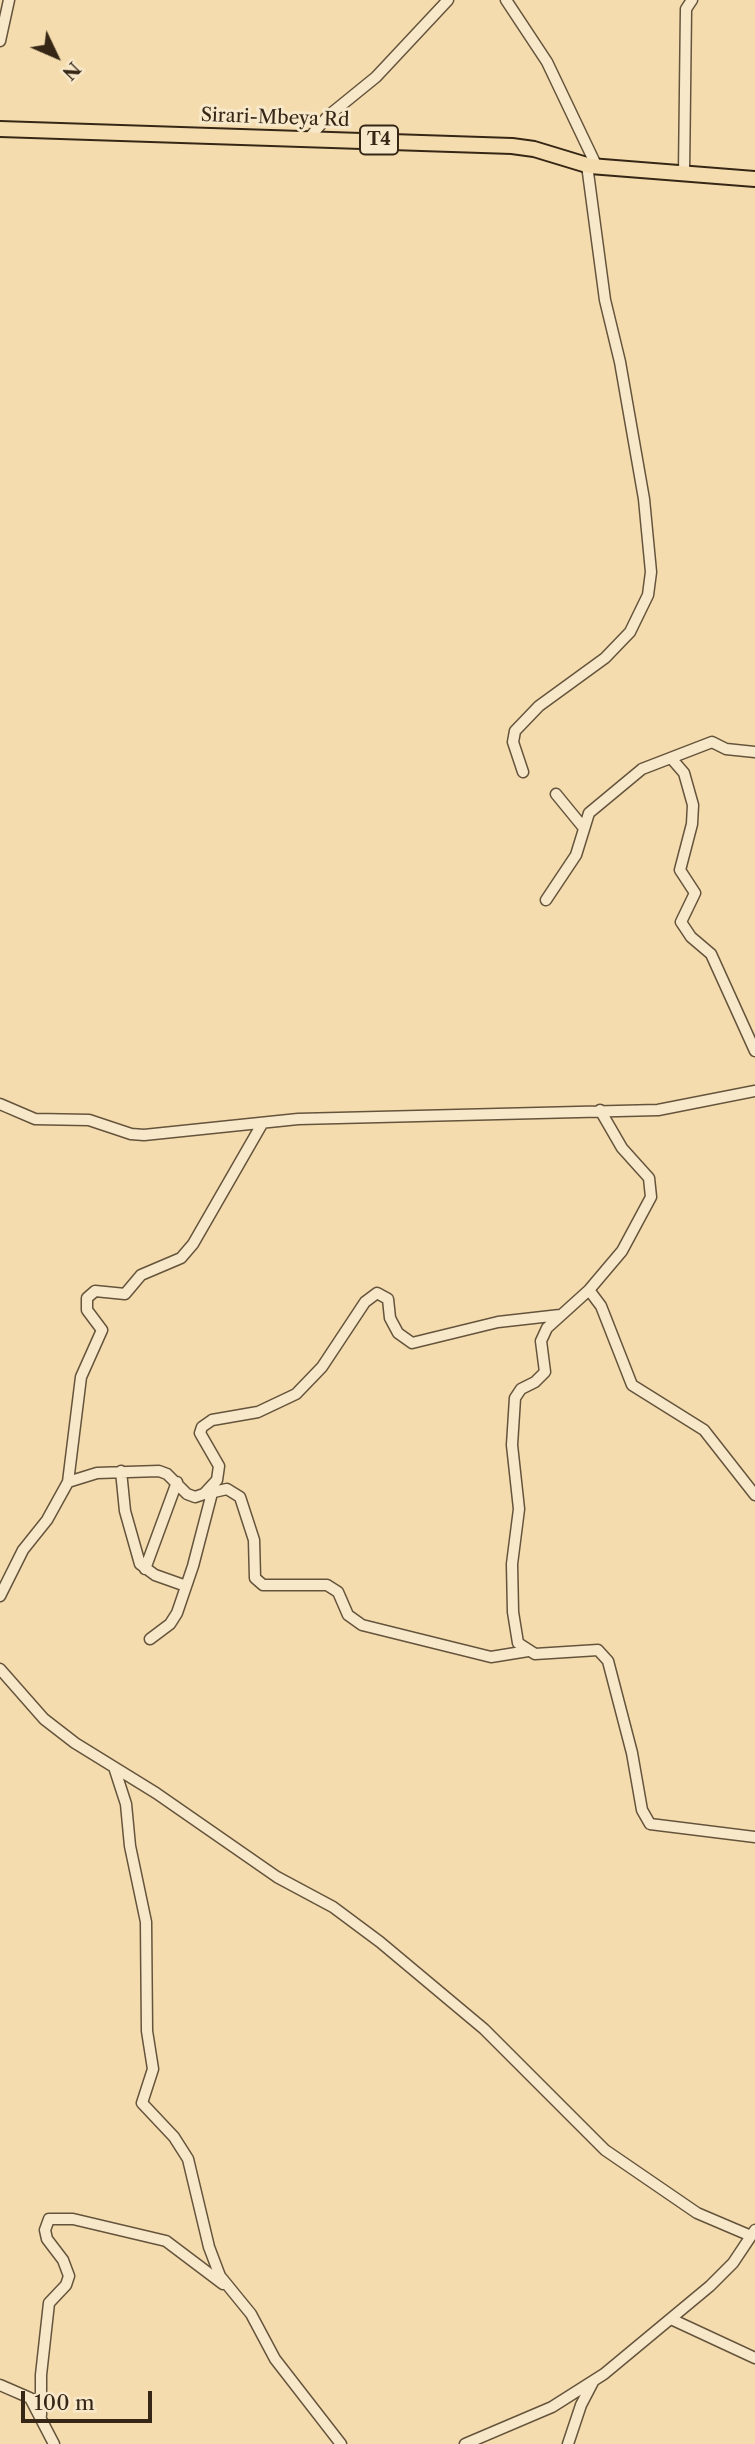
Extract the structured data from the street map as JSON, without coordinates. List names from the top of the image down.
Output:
{
  "streets": {
    "highway": ["Sirari-Mbeya Rd", "T4"]
  },
  "scale_bar": "100 m",
  "north": "bottom right"
}
